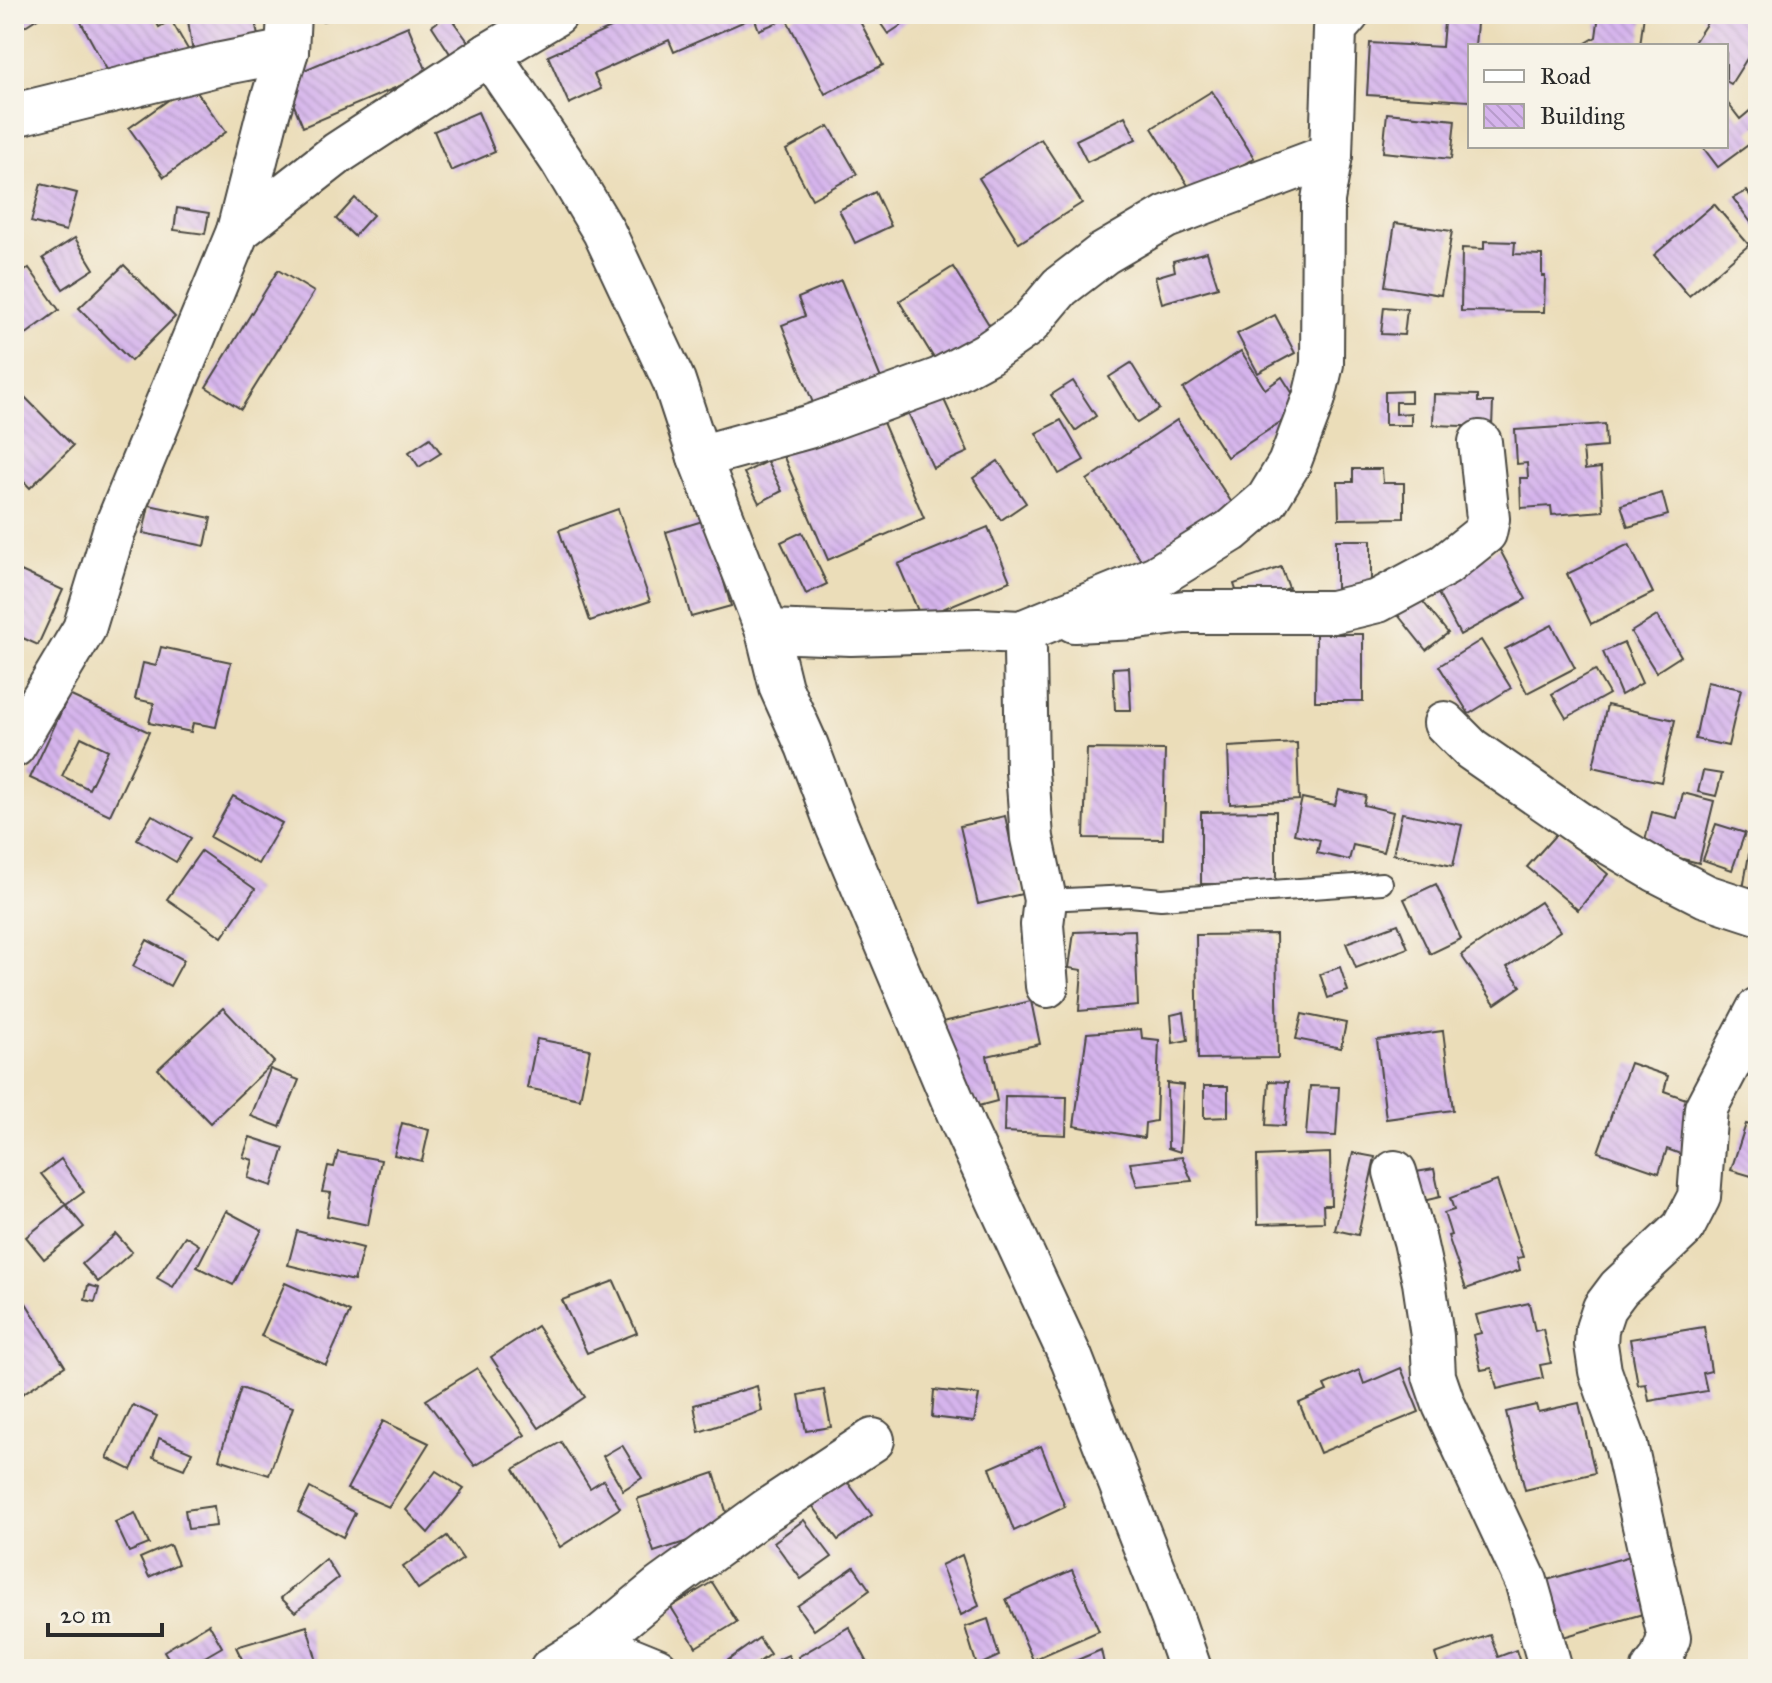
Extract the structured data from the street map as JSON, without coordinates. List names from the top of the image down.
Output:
{
  "legend": ["Road", "Building"],
  "scale_bar": "20 m"
}
